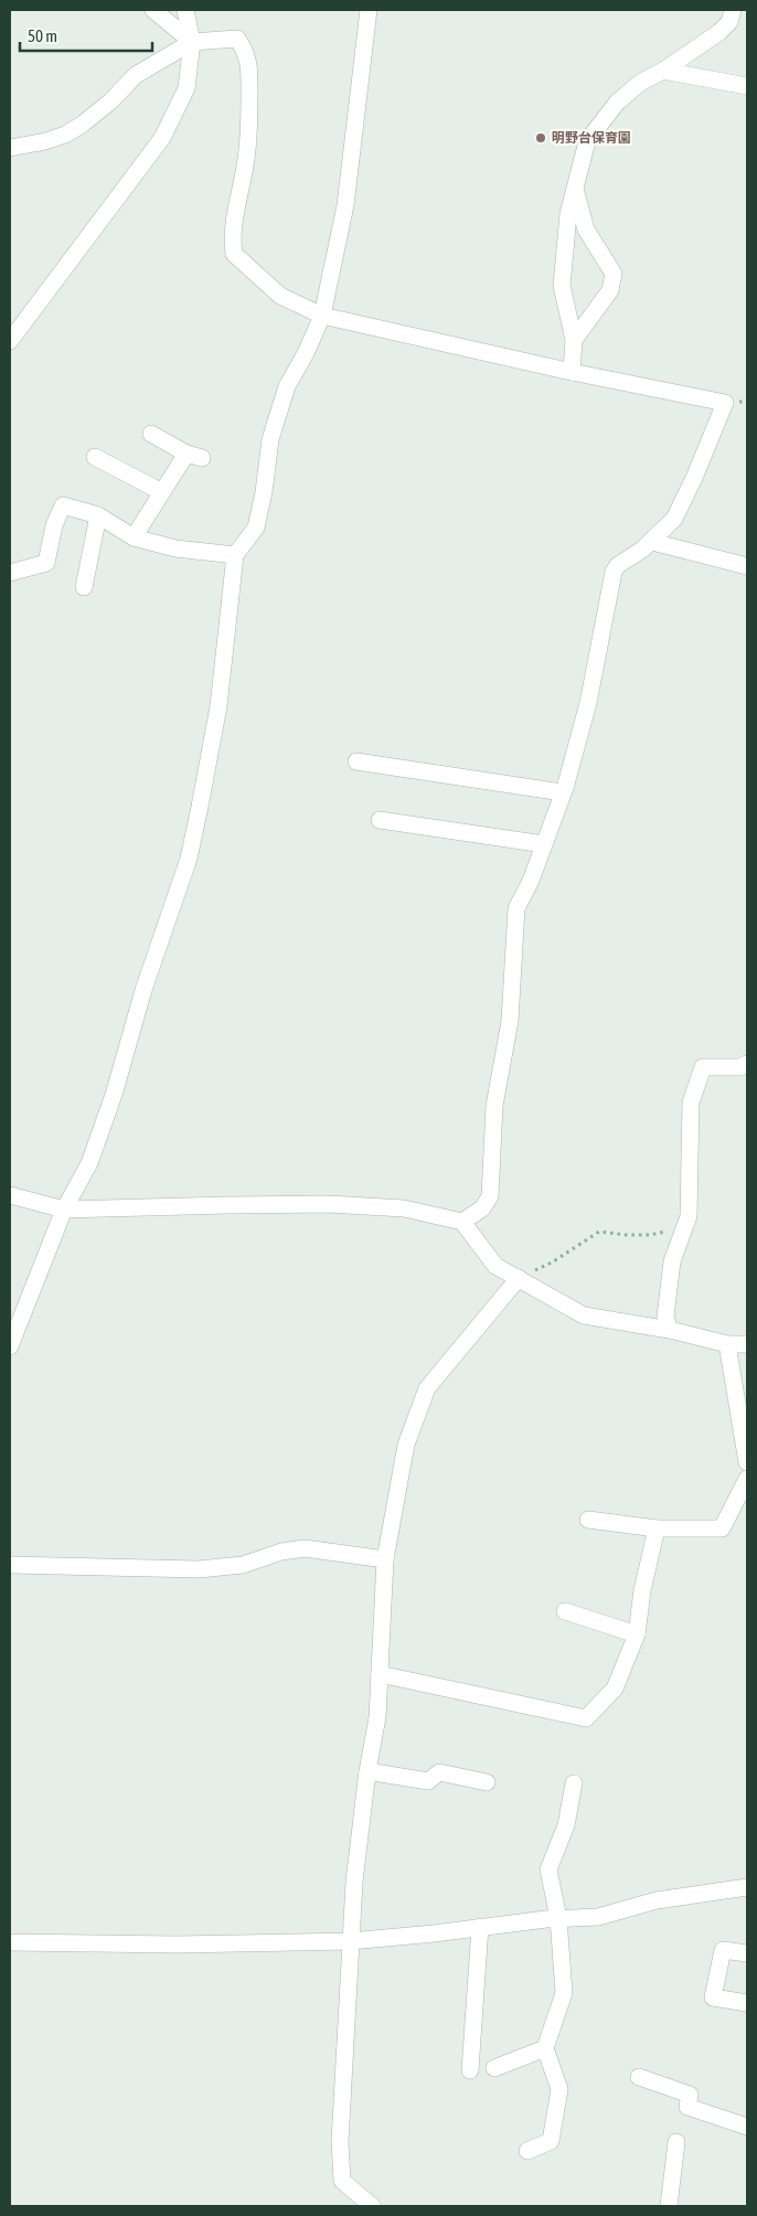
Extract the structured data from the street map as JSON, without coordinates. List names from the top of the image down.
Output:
{
  "places": ["明野台保育園"],
  "scale_bar": "50 m"
}
